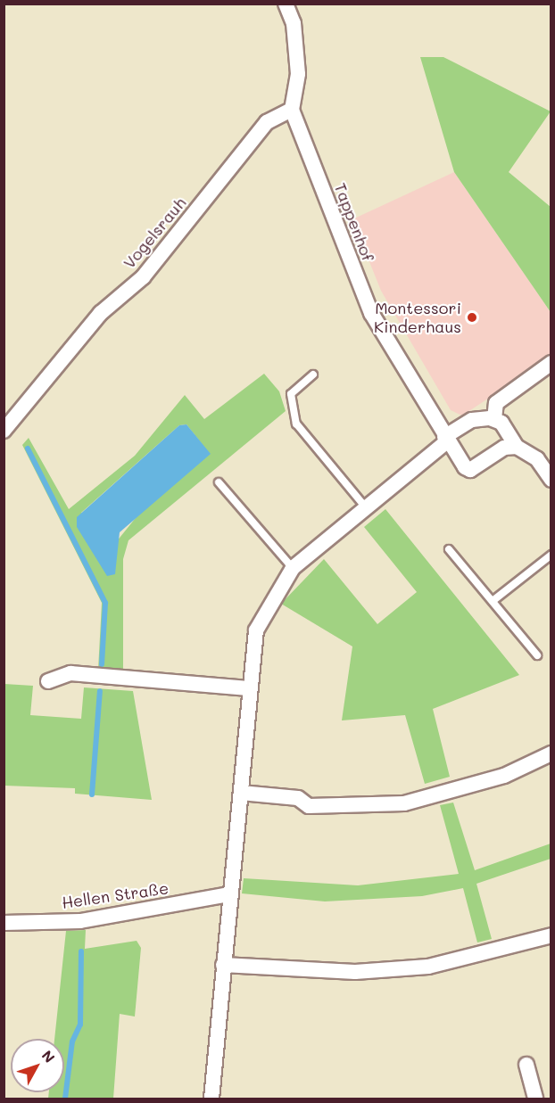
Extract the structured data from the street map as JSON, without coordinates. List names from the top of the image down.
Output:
{
  "streets": {
    "street": ["Tappenhof", "Vogelsrauh", "Hellen Straße"]
  },
  "crossings": [
    ["Tappenhof", "Vogelsrauh"]
  ],
  "places": ["Montessori Kinderhaus"],
  "north": "top right"
}
